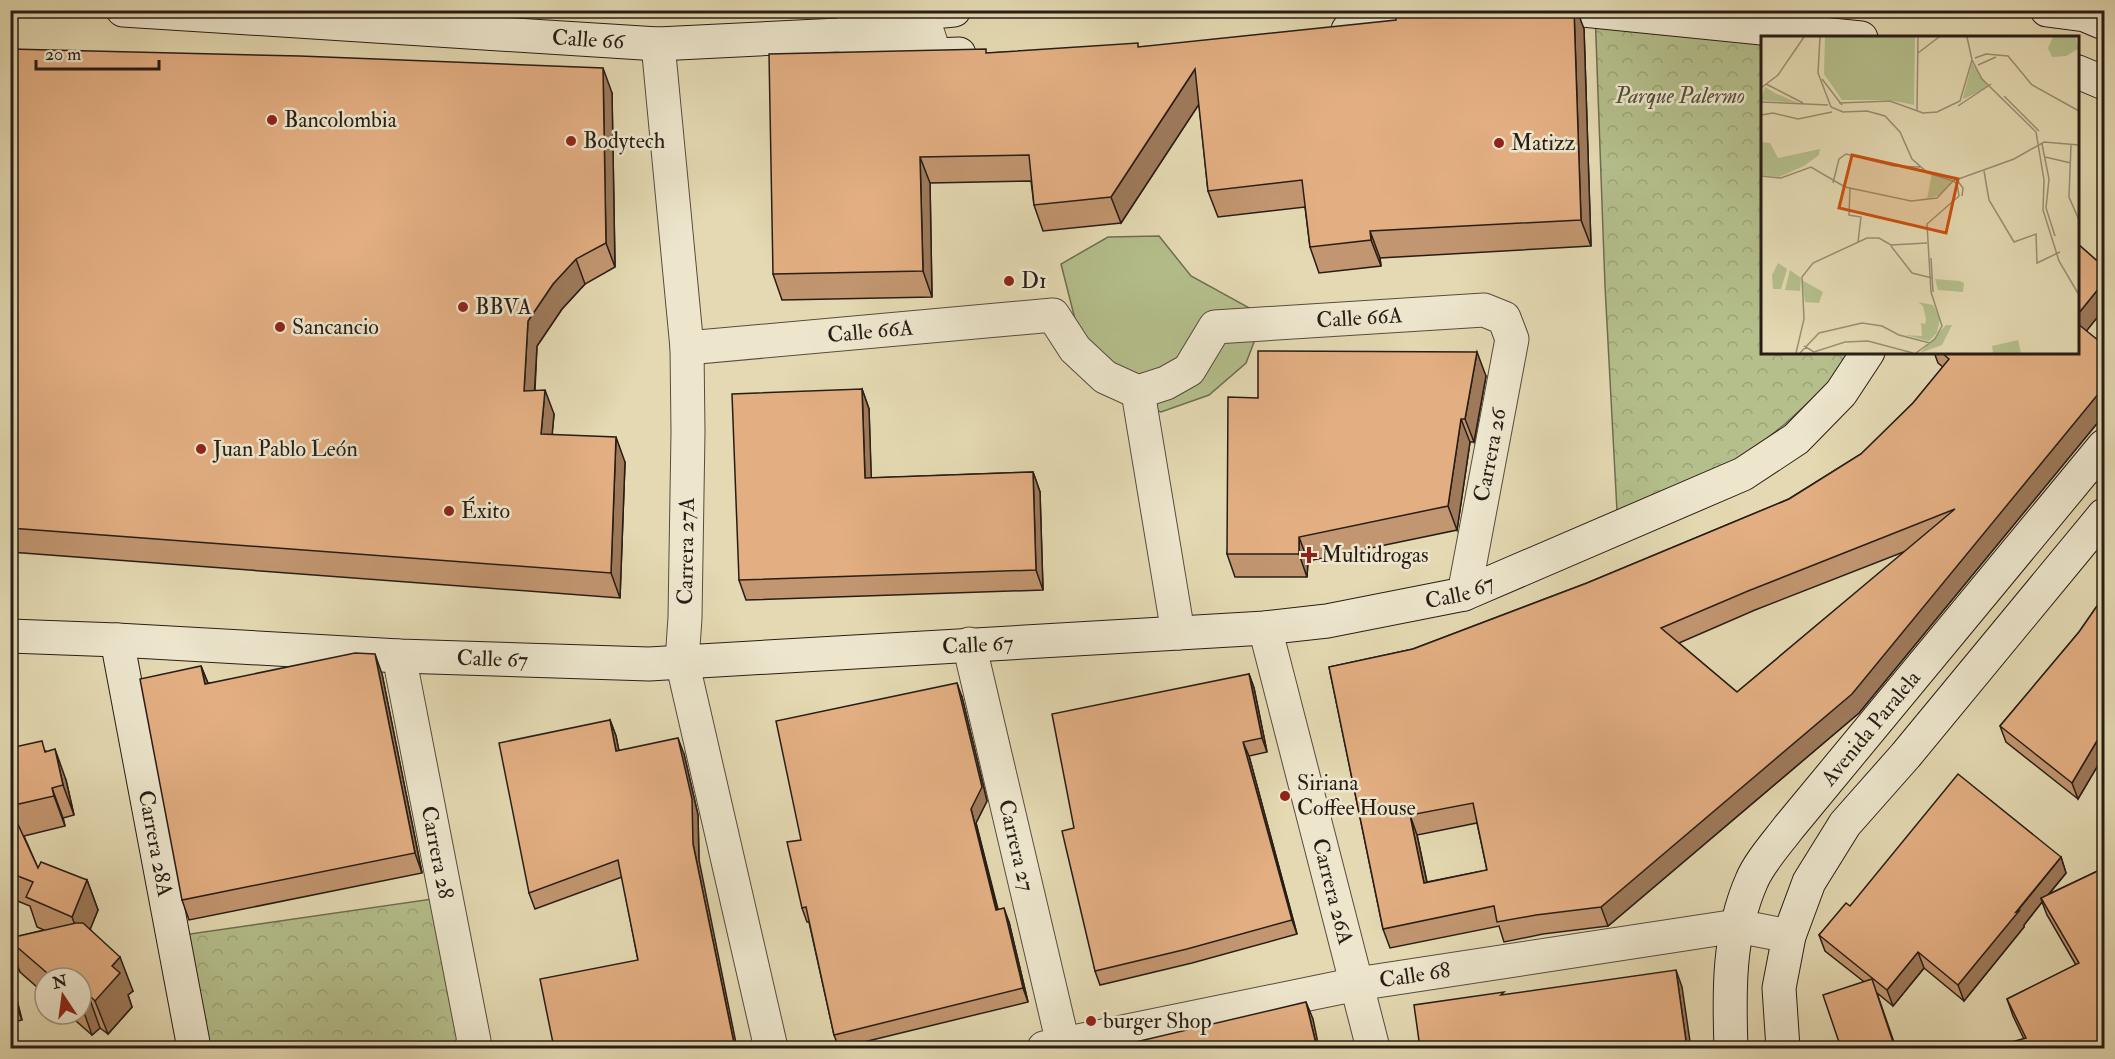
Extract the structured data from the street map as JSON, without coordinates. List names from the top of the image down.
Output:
{
  "streets": {
    "street": [
      "Calle 66",
      "Calle 66A",
      "Carrera 26",
      "Carrera 27A",
      "Calle 67",
      "Avenida Paralela",
      "Carrera 28A",
      "Carrera 27",
      "Carrera 28",
      "Carrera 26A",
      "Calle 68"
    ]
  },
  "crossings": [
    ["Calle 66", "Carrera 27A"],
    ["Calle 66A", "Carrera 26"],
    ["Calle 66A", "Carrera 27A"],
    ["Carrera 26", "Calle 67"],
    ["Carrera 27A", "Calle 67"],
    ["Calle 67", "Carrera 28A"],
    ["Calle 67", "Carrera 27"],
    ["Calle 67", "Carrera 28"],
    ["Calle 67", "Carrera 26A"],
    ["Avenida Paralela", "Calle 68"],
    ["Carrera 27", "Calle 68"],
    ["Carrera 26A", "Calle 68"]
  ],
  "parks": ["Parque Palermo"],
  "places": {
    "other": [
      "Bancolombia",
      "Bodytech",
      "Matizz",
      "D1",
      "BBVA",
      "Sancancio",
      "Juan Pablo León",
      "Éxito",
      "Siriana Coffee House",
      "burger Shop"
    ],
    "health": ["Multidrogas"]
  },
  "scale_bar": "20 m",
  "north": "top"
}
